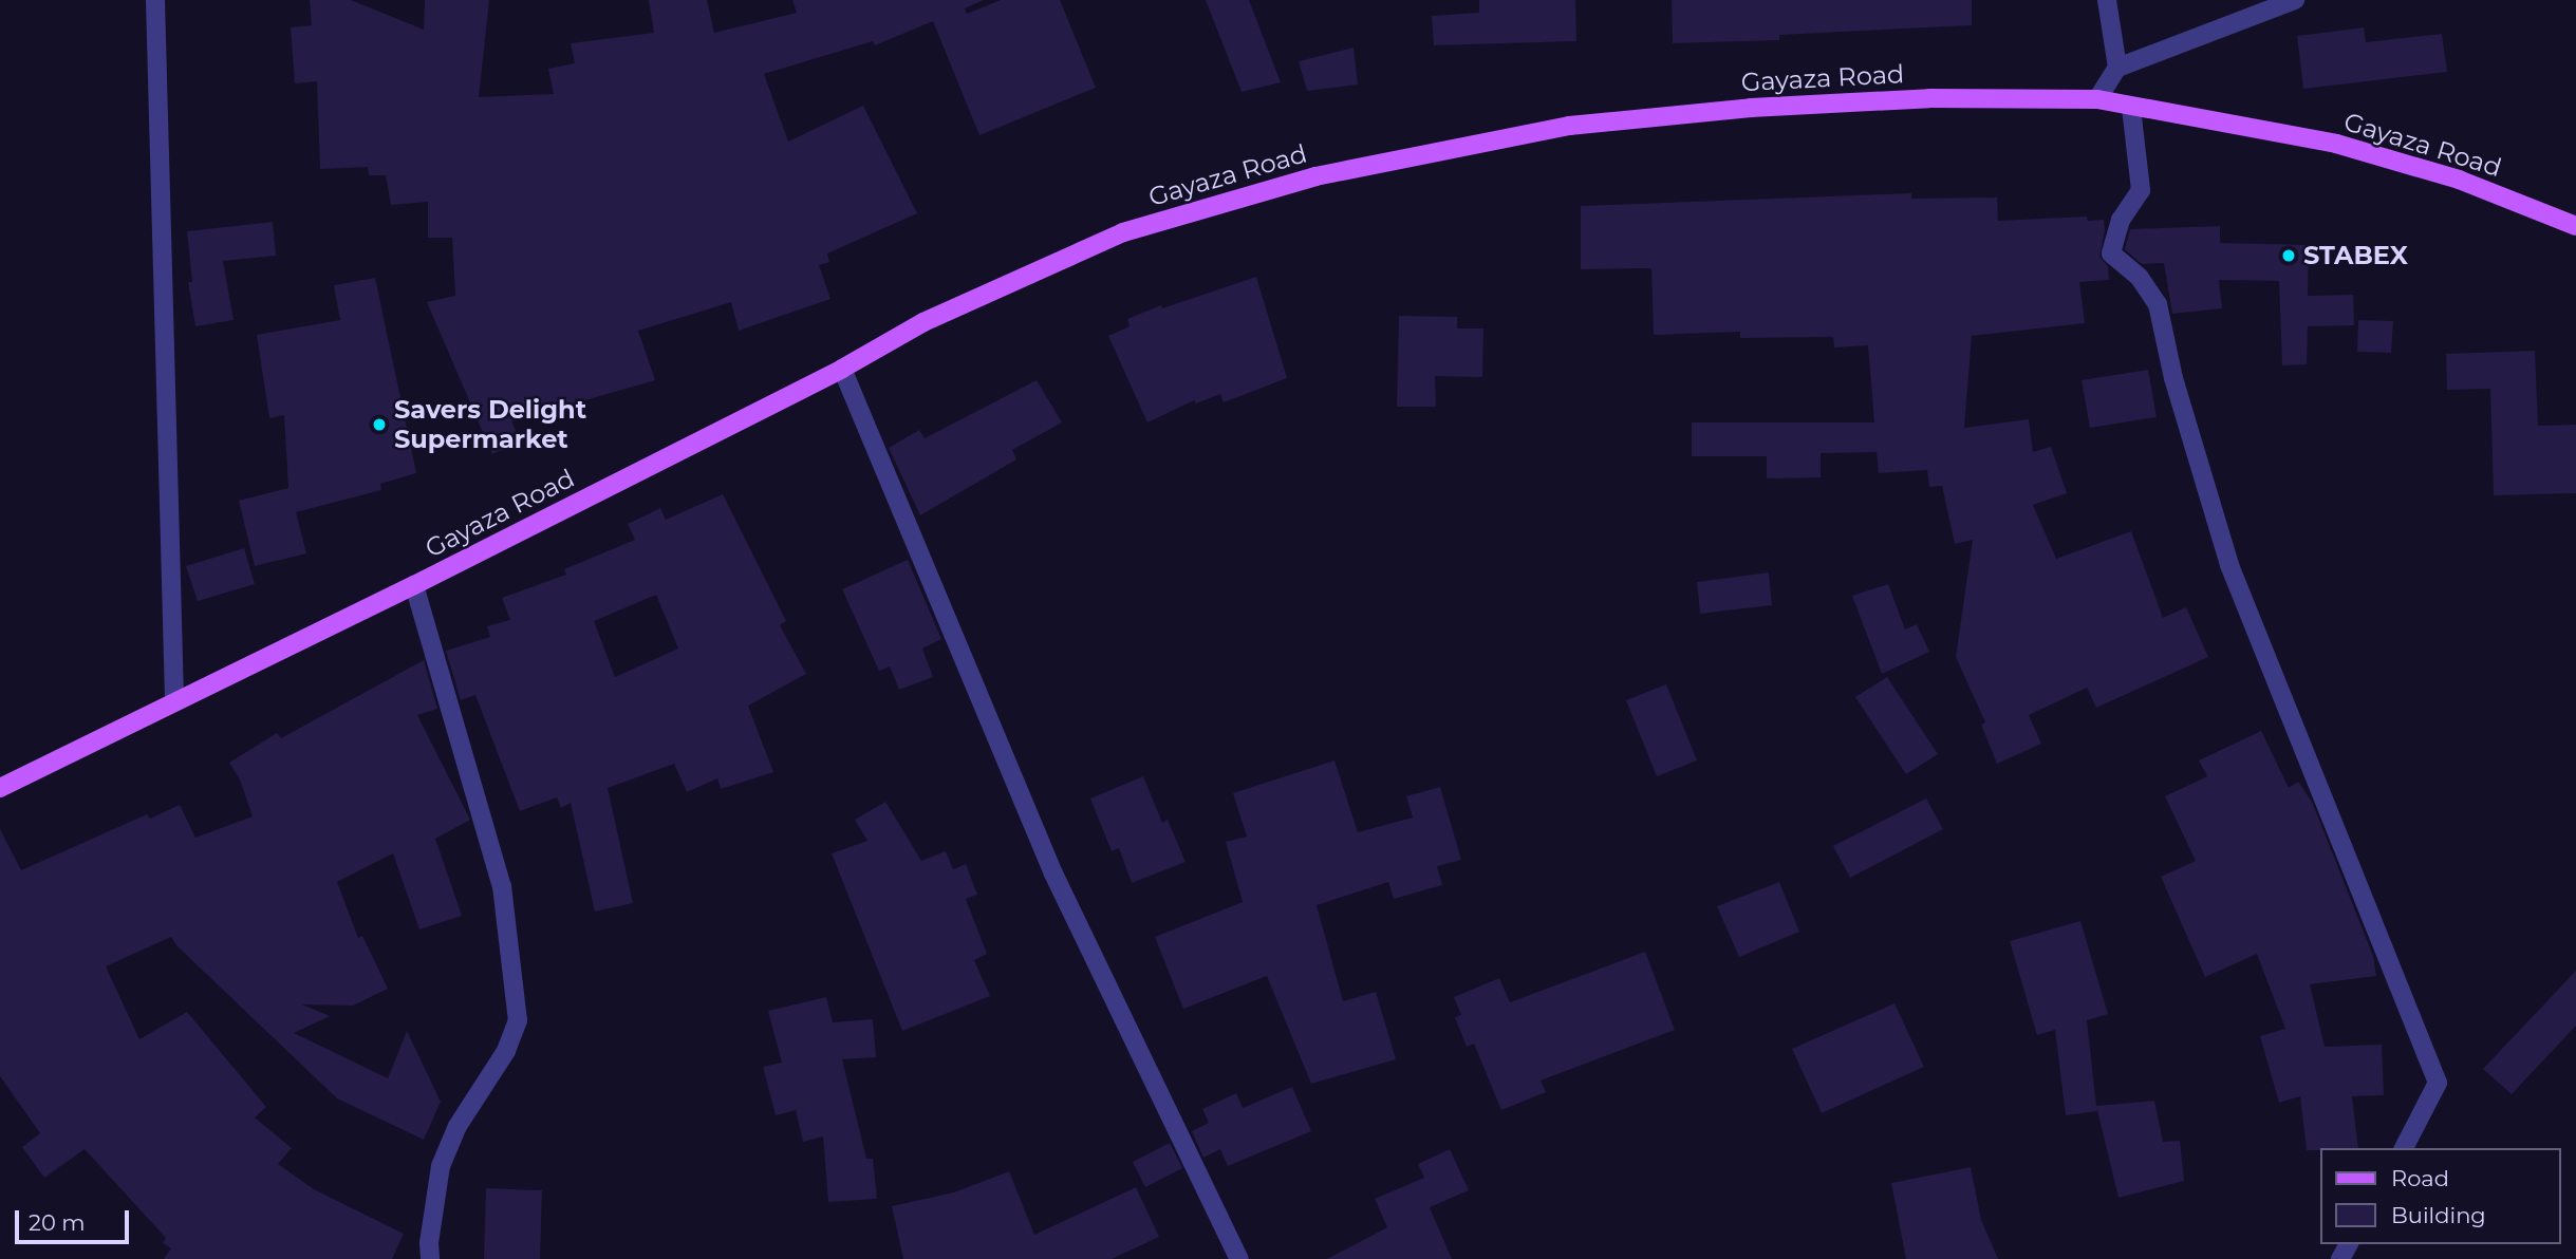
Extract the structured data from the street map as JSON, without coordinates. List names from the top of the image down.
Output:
{
  "streets": {
    "main road": ["Gayaza Road"]
  },
  "places": ["STABEX", "Savers Delight Supermarket"],
  "legend": ["Road", "Building"],
  "scale_bar": "20 m"
}
